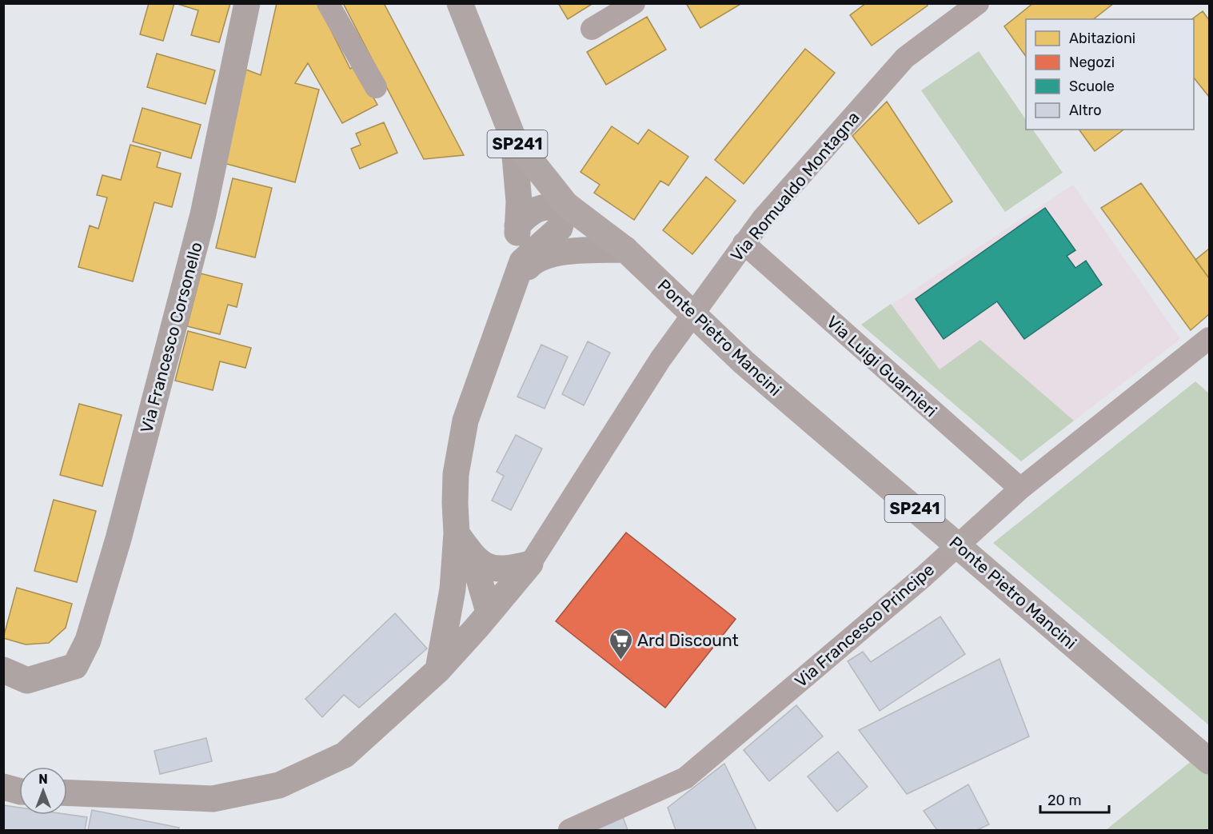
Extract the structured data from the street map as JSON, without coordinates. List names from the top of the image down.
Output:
{
  "streets": {
    "main road": ["SP241", "Via Francesco Corsonello", "Ponte Pietro Mancini"],
    "street": ["Via Romualdo Montagna", "Via Luigi Guarnieri", "Via Francesco Principe"]
  },
  "crossings": [
    ["SP241", "Ponte Pietro Mancini"],
    ["Via Romualdo Montagna", "Via Luigi Guarnieri"],
    ["Via Luigi Guarnieri", "Via Francesco Principe"]
  ],
  "places": {
    "supermarket": ["Ard Discount"]
  },
  "legend": [
    "Abitazioni",
    "Negozi",
    "Scuole",
    "Altro"
  ],
  "scale_bar": "20 m",
  "north": "top"
}
